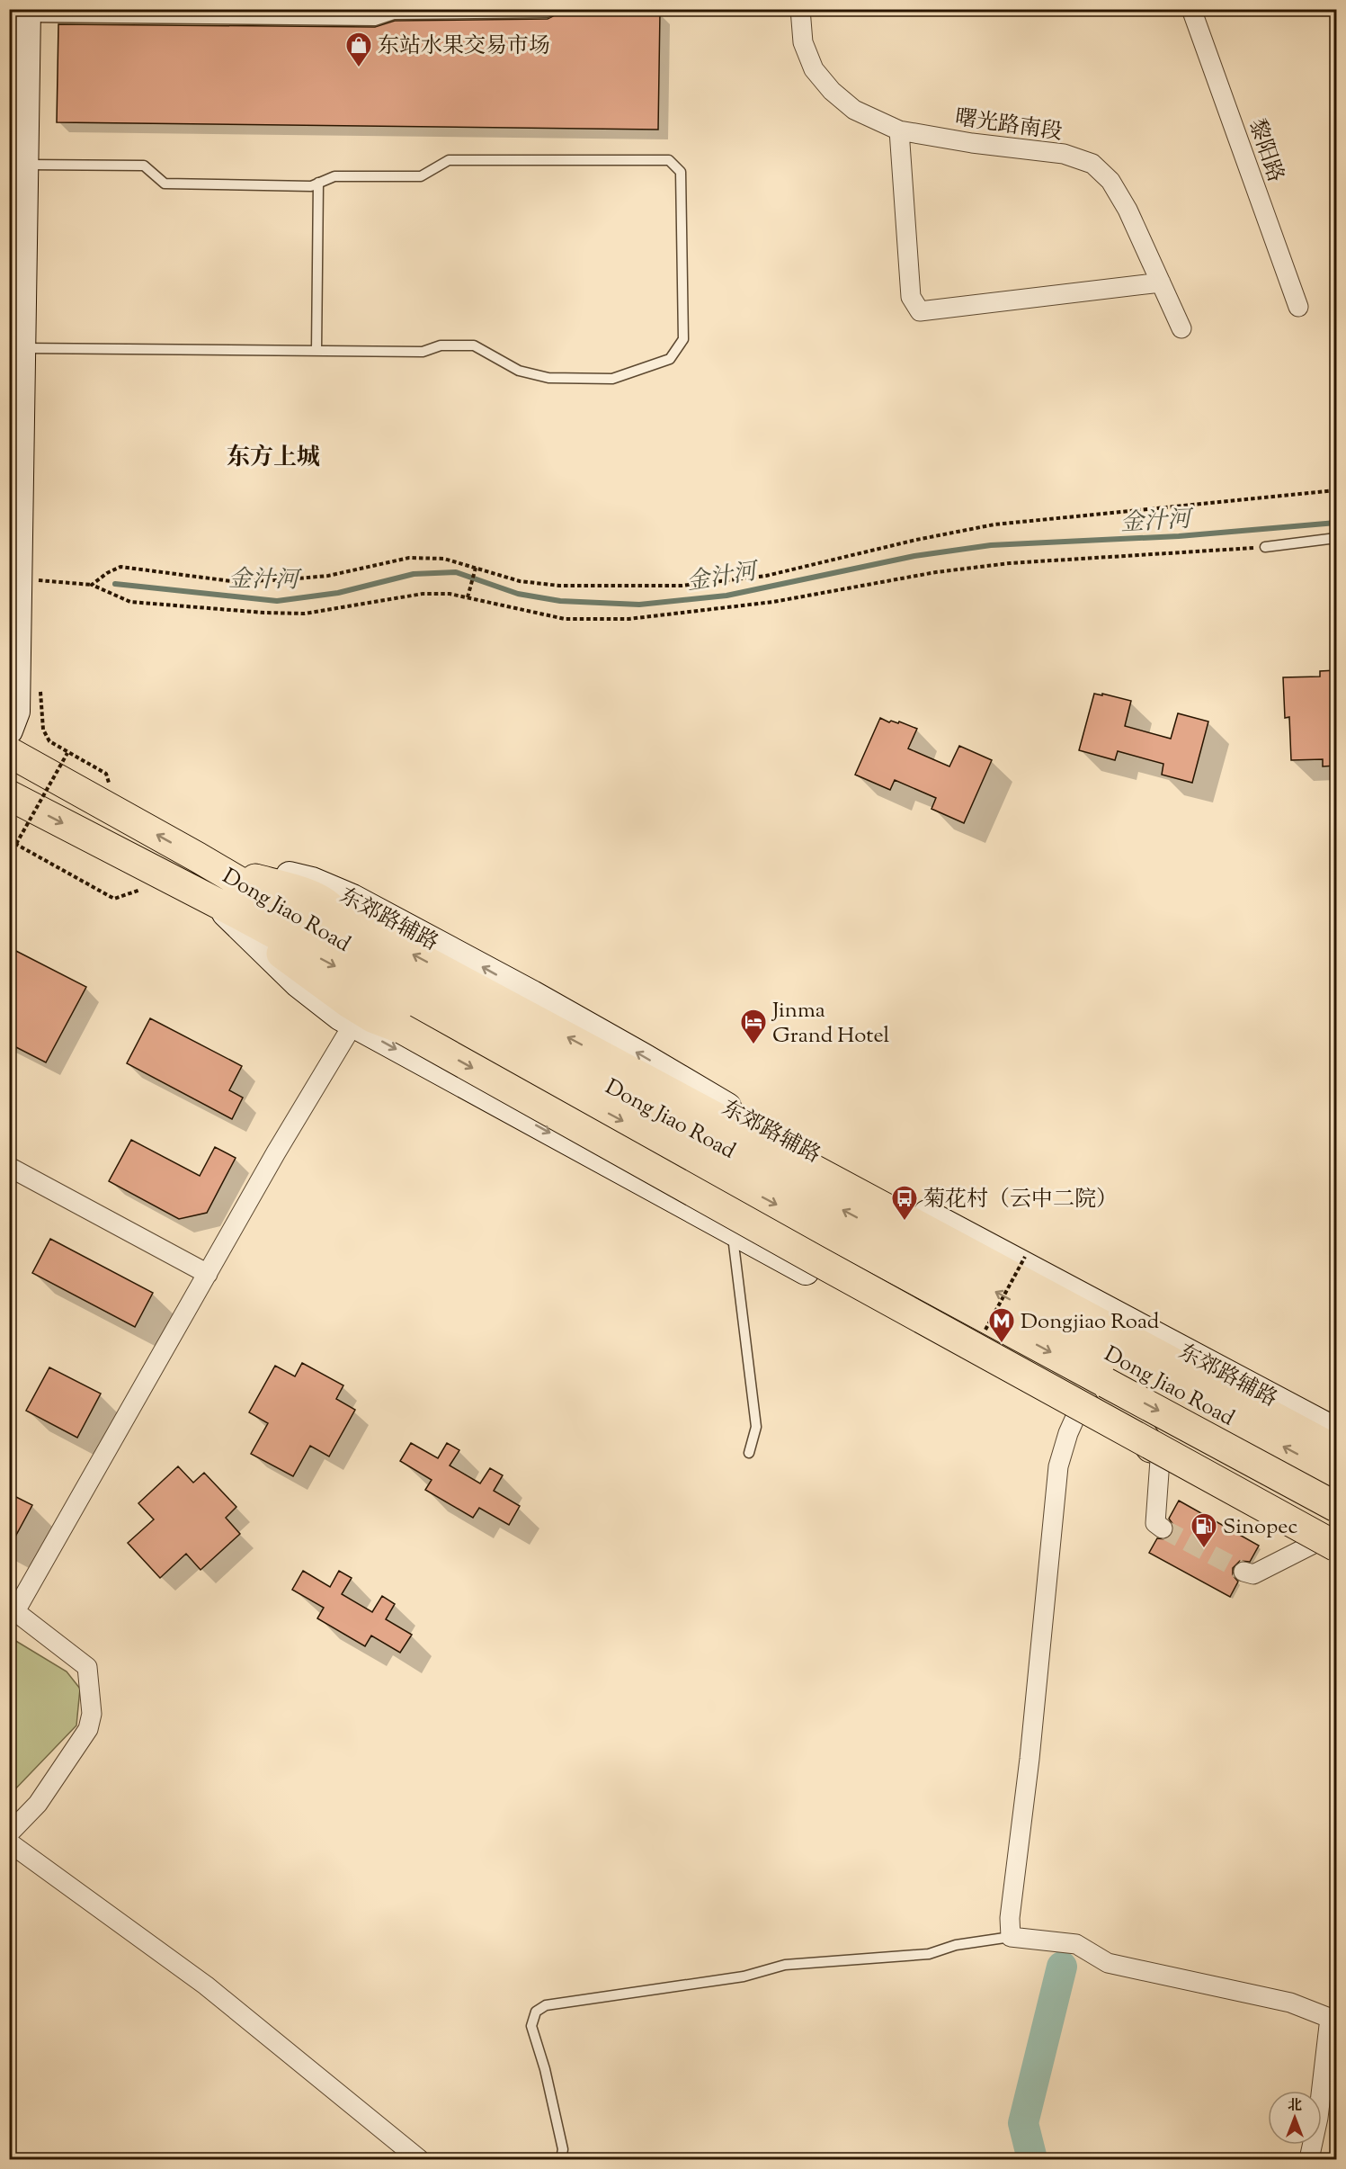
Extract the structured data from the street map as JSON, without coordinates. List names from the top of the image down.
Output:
{
  "streets": {
    "main road": ["Dong Jiao Road", "东郊路辅路"],
    "street": ["曙光路南段", "黎阳路"]
  },
  "crossings": [
    ["Dong Jiao Road", "东郊路辅路"]
  ],
  "districts": ["东方上城"],
  "water": ["金汁河"],
  "places": {
    "shop": ["东站水果交易市场"],
    "hotel": ["Jinma Grand Hotel"],
    "bus stop": ["菊花村（云中二院）"],
    "metro station": ["Dongjiao Road"],
    "fuel station": ["Sinopec"]
  },
  "north": "top"
}
